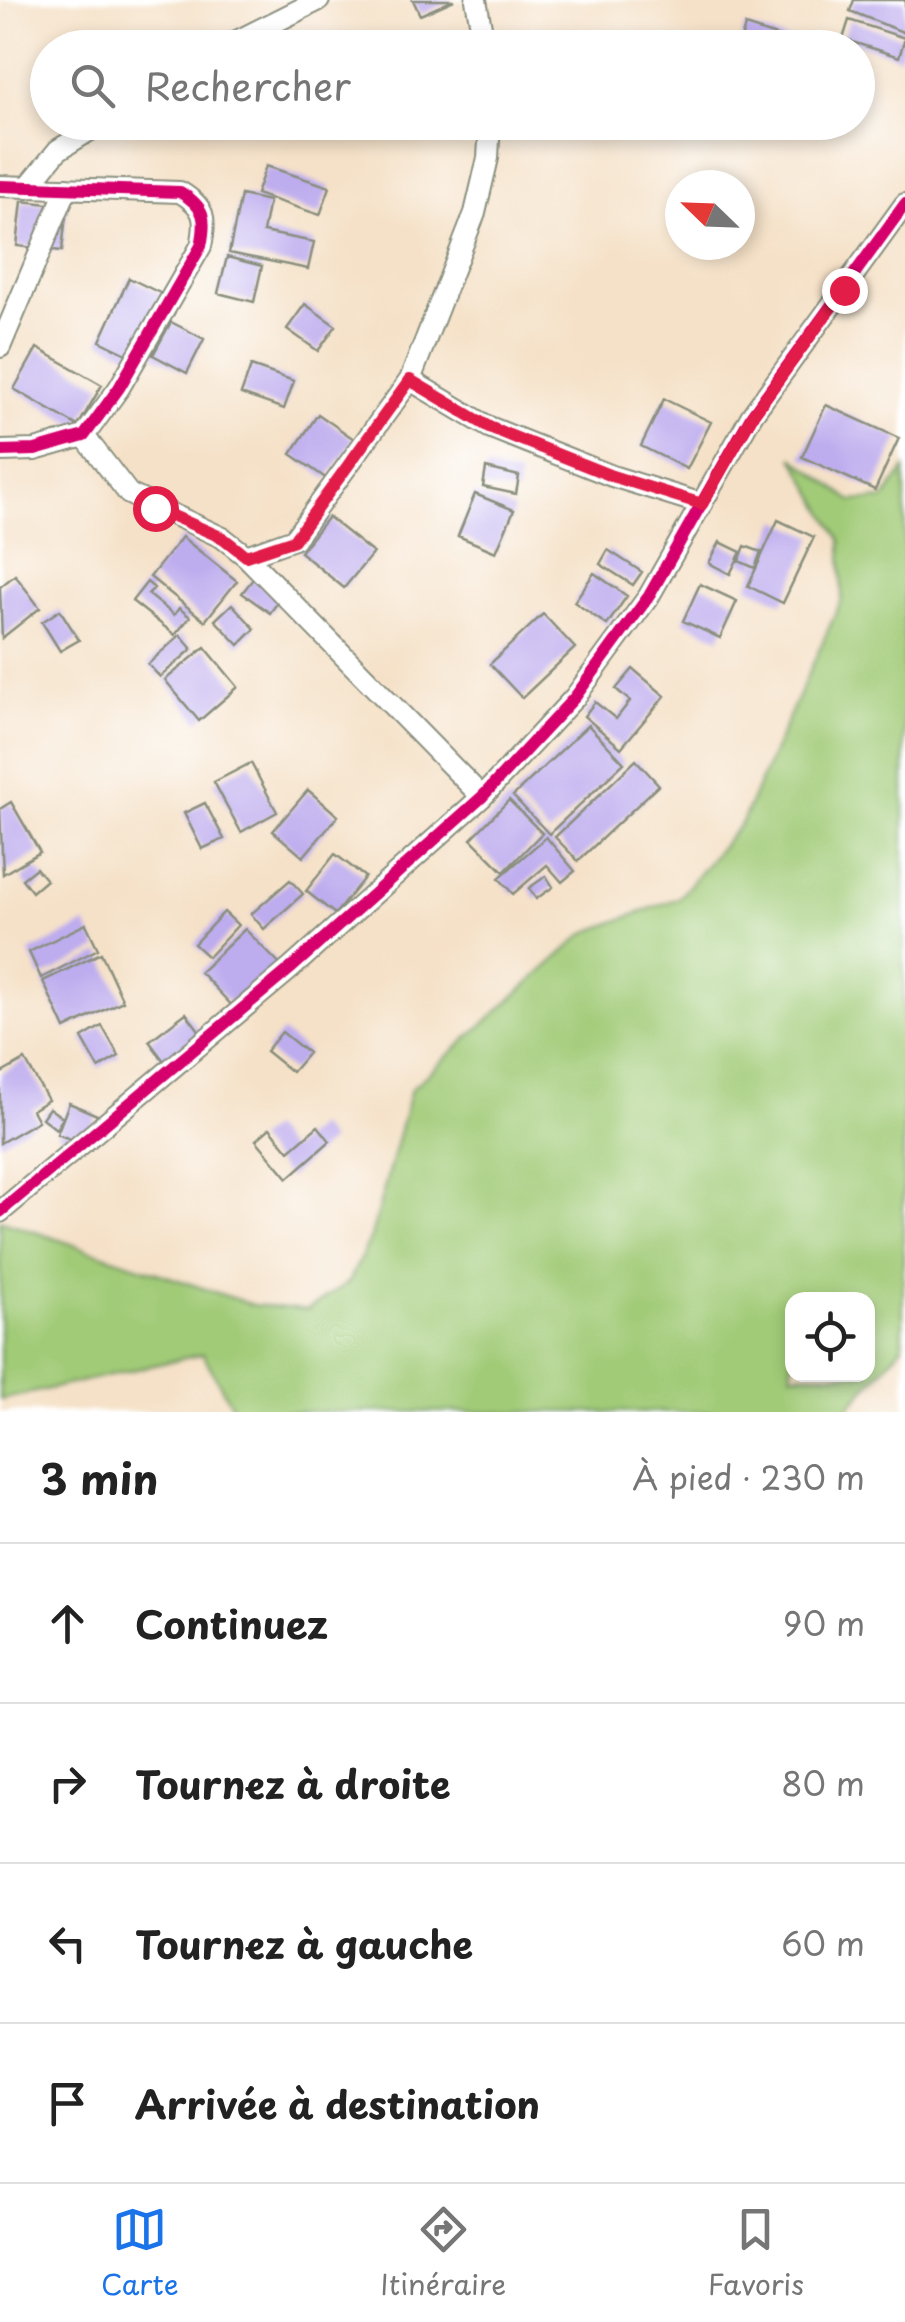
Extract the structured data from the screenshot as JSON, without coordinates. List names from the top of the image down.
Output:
{
  "north": "top left",
  "page": {
    "search": "Rechercher",
    "heading": ["3 min", "À pied · 230 m"],
    "list": [
      ["Continuez", "90 m"],
      ["Tournez à droite", "80 m"],
      ["Tournez à gauche", "60 m"],
      "Arrivée à destination"
    ],
    "nav": ["Carte", "Itinéraire", "Favoris"]
  }
}
